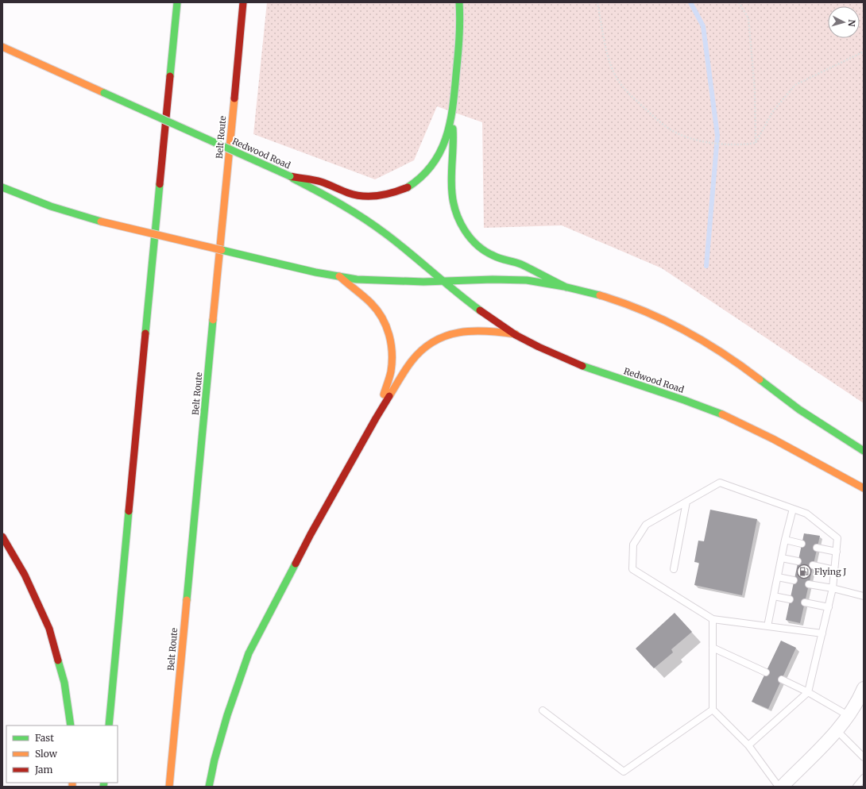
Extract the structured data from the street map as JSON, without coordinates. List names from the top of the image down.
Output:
{
  "streets": {
    "main road": ["Belt Route", "Redwood Road"]
  },
  "places": {
    "fuel station": ["Flying J"]
  },
  "legend": ["Fast", "Slow", "Jam"],
  "north": "right"
}
